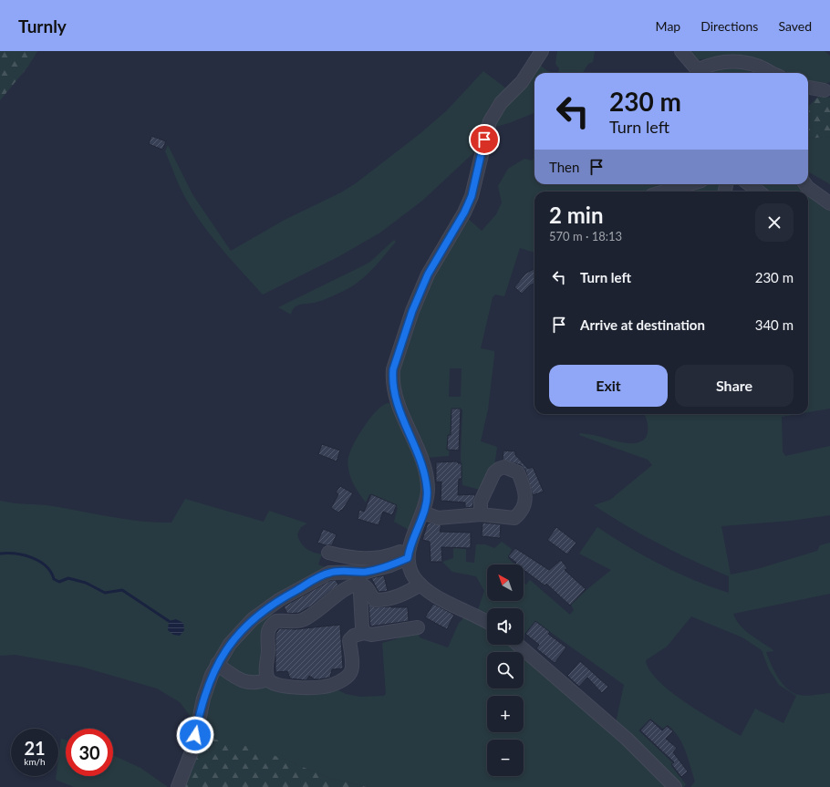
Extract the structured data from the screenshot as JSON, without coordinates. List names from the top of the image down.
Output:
{
  "north": "top left",
  "page": {
    "header": "Turnly",
    "nav": ["Map", "Directions", "Saved"],
    "turn": ["230 m", "Turn left"],
    "then": "Then",
    "heading": ["2 min", "570 m · 18:13"],
    "list": [
      {
        "name": "Turn left",
        "value": "230 m"
      },
      {
        "name": "Arrive at destination",
        "value": "340 m"
      }
    ],
    "buttons": ["Exit", "Share"],
    "map_buttons": ["+", "−"],
    "speed": "21 km/h",
    "limit": "30"
  }
}
